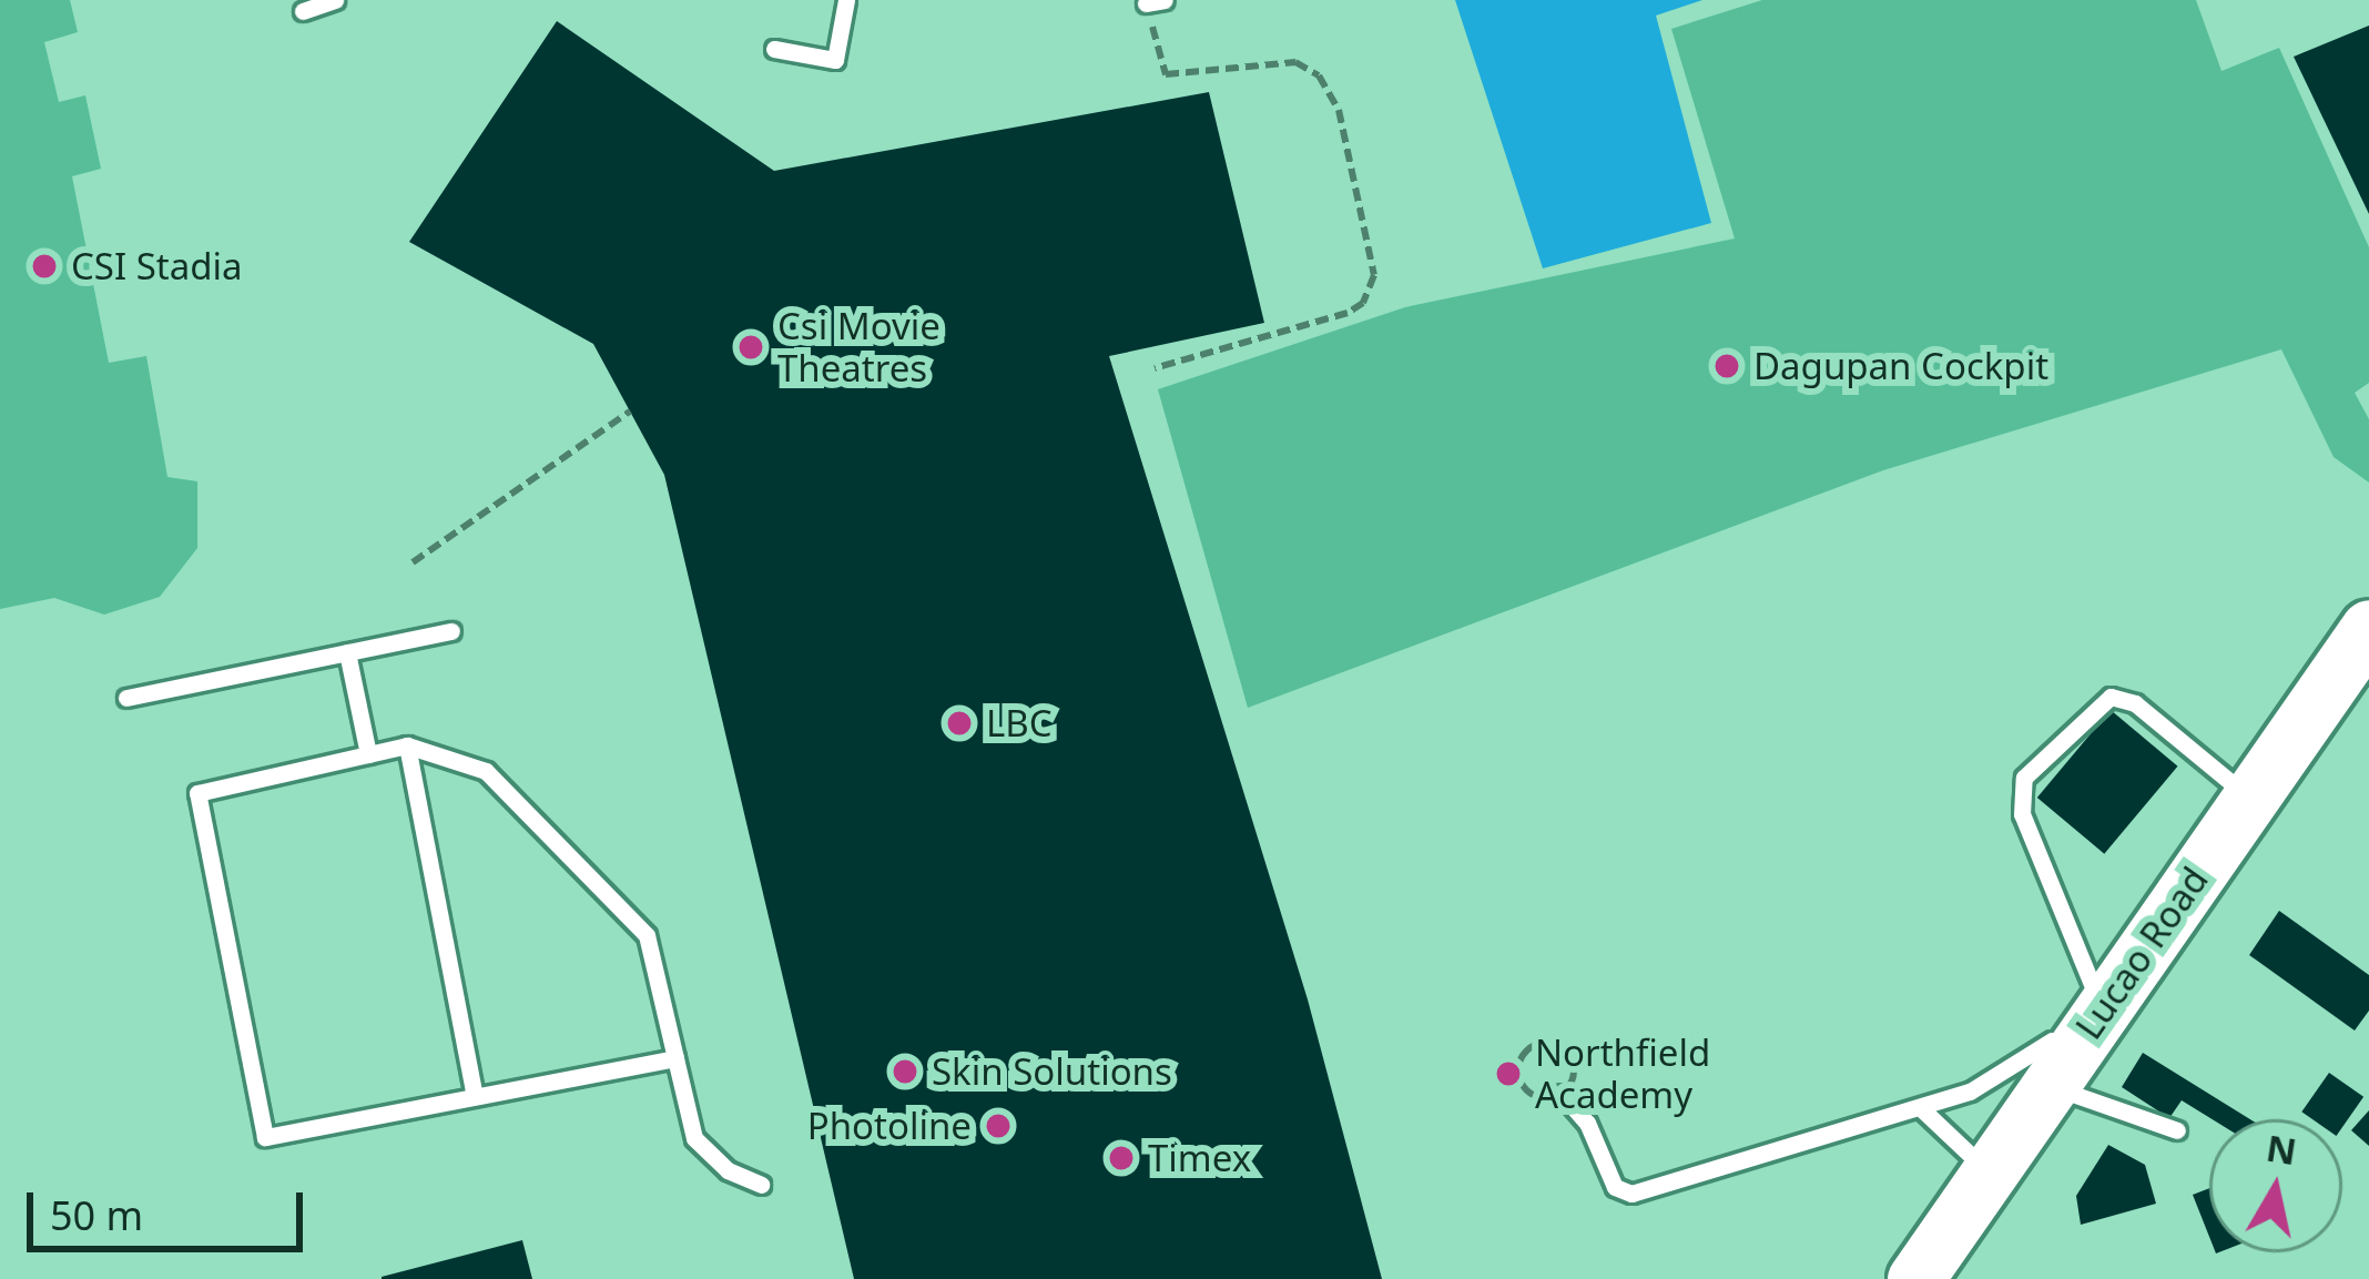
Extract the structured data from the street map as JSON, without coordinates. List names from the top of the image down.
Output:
{
  "streets": {
    "highway": ["Lucao Road"]
  },
  "places": [
    "CSI Stadia",
    "Csi Movie Theatres",
    "Dagupan Cockpit",
    "LBC",
    "Skin Solutions",
    "Northfield Academy",
    "Photoline",
    "Timex"
  ],
  "scale_bar": "50 m",
  "north": "top"
}
